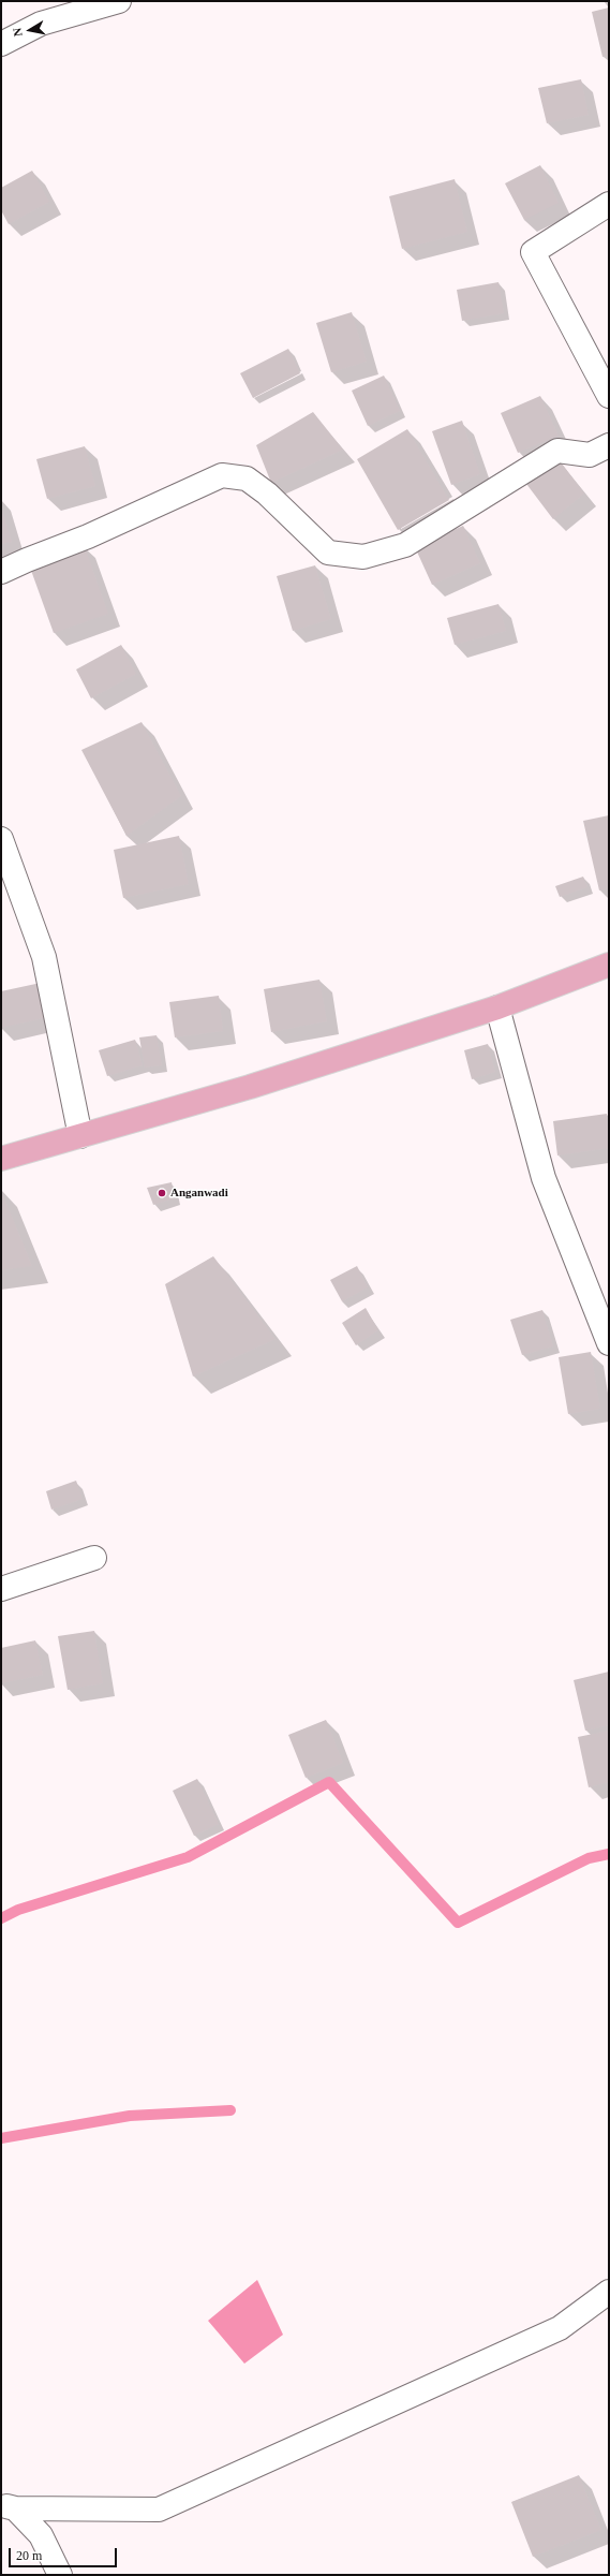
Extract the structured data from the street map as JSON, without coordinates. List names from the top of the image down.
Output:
{
  "places": ["Anganwadi"],
  "scale_bar": "20 m",
  "north": "left"
}
